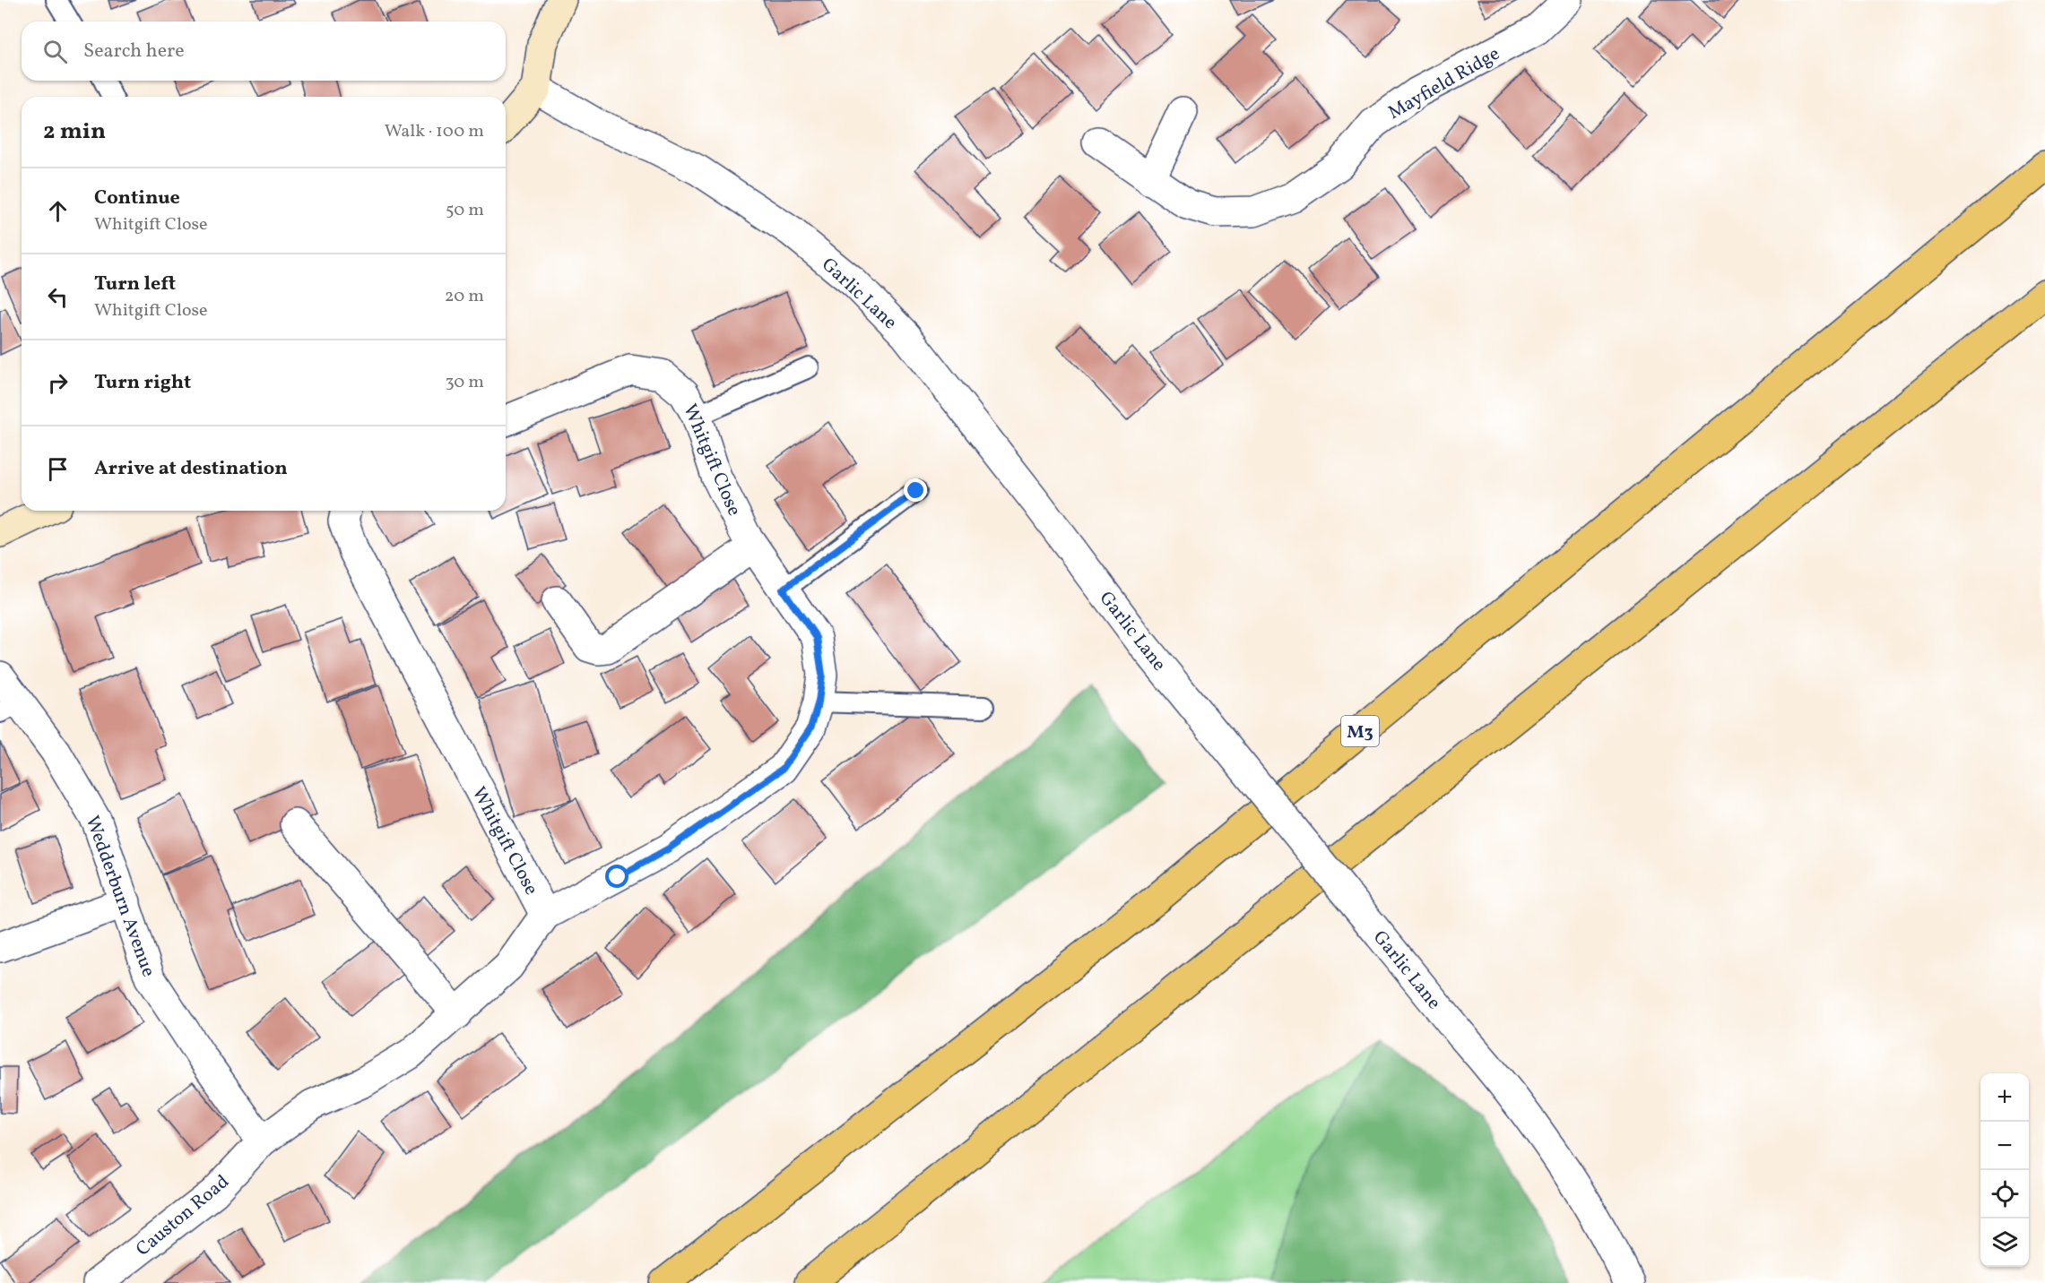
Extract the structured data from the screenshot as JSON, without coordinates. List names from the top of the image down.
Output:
{
  "streets": {
    "highway": ["M3"],
    "street": [
      "Mayfield Ridge",
      "Garlic Lane",
      "Whitgift Close",
      "Wedderburn Avenue",
      "Causton Road"
    ]
  },
  "crossings": [
    ["Whitgift Close", "Wedderburn Avenue"],
    ["Whitgift Close", "Causton Road"],
    ["Wedderburn Avenue", "Causton Road"]
  ],
  "page": {
    "search": "Search here",
    "heading": ["2 min", "Walk · 100 m"],
    "list": [
      ["Continue", "Whitgift Close", "50 m"],
      ["Turn left", "Whitgift Close", "20 m"],
      ["Turn right", "30 m"],
      "Arrive at destination"
    ],
    "map_buttons": ["+", "−"]
  }
}
